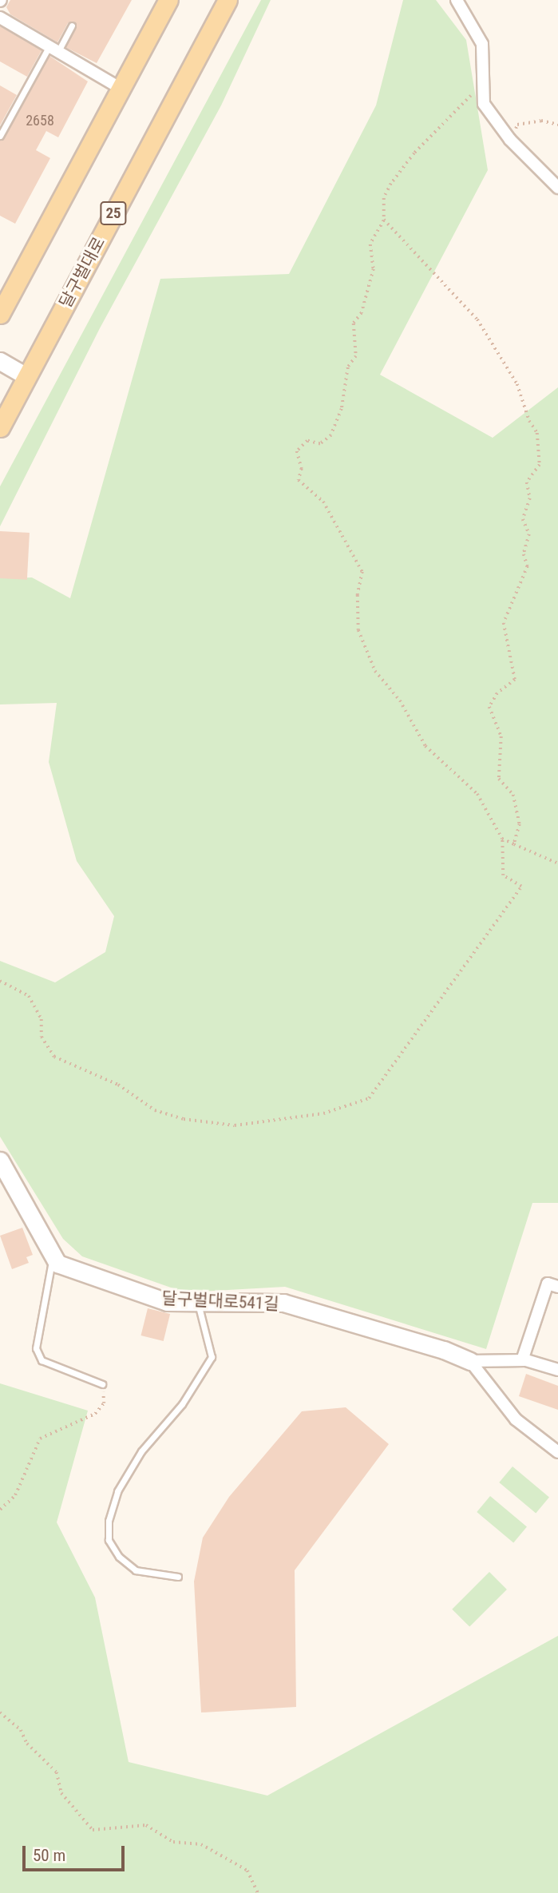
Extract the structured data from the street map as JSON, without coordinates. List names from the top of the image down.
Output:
{
  "streets": {
    "main road": ["25", "달구벌대로"],
    "street": ["달구벌대로541길"]
  },
  "house_numbers": ["2658"],
  "scale_bar": "50 m"
}
